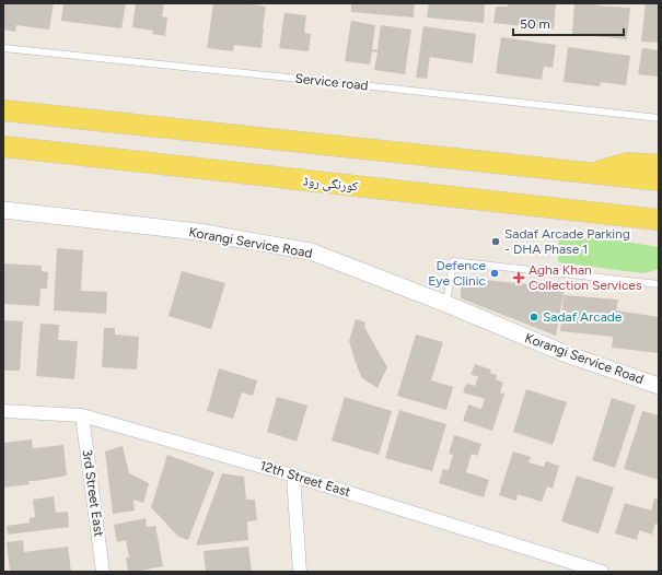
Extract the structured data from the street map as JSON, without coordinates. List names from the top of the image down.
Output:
{
  "streets": {
    "main road": ["کورنگی روڈ"],
    "street": ["Korangi Service Road", "12th Street East", "3rd Street East"],
    "lane": ["Service road"]
  },
  "crossings": [
    ["12th Street East", "3rd Street East"]
  ],
  "places": {
    "other": ["Sadaf Arcade Parking - DHA Phase 1", "Defence Eye Clinic", "Sadaf Arcade"],
    "health": ["Agha Khan Collection Services"]
  },
  "scale_bar": "50 m"
}
